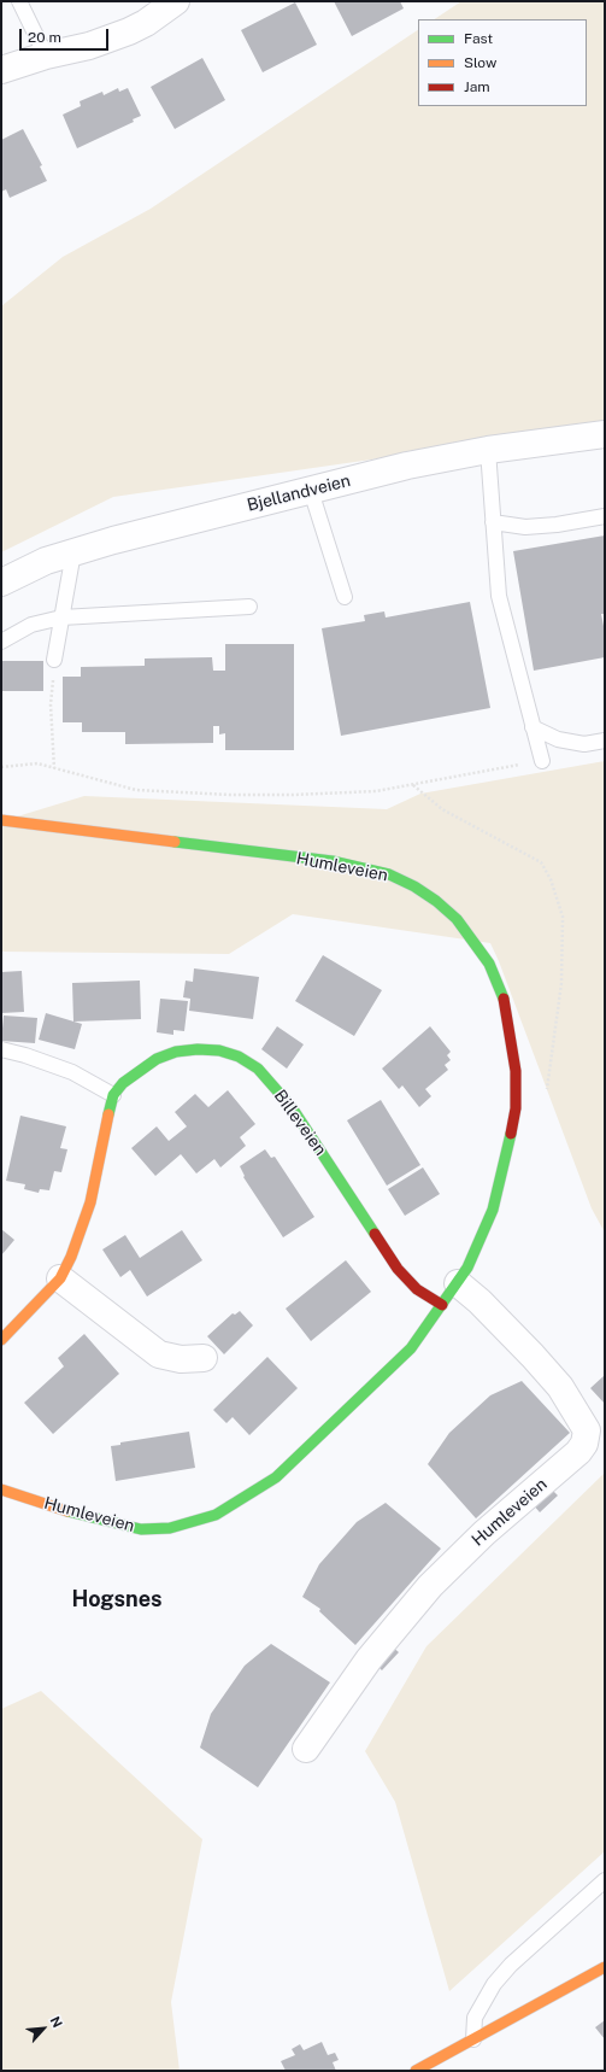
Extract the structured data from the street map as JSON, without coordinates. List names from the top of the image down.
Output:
{
  "streets": {
    "street": ["Bjellandveien", "Humleveien", "Billeveien"]
  },
  "crossings": [
    ["Humleveien", "Billeveien"]
  ],
  "districts": ["Hogsnes"],
  "legend": ["Fast", "Slow", "Jam"],
  "scale_bar": "20 m",
  "north": "top right"
}
